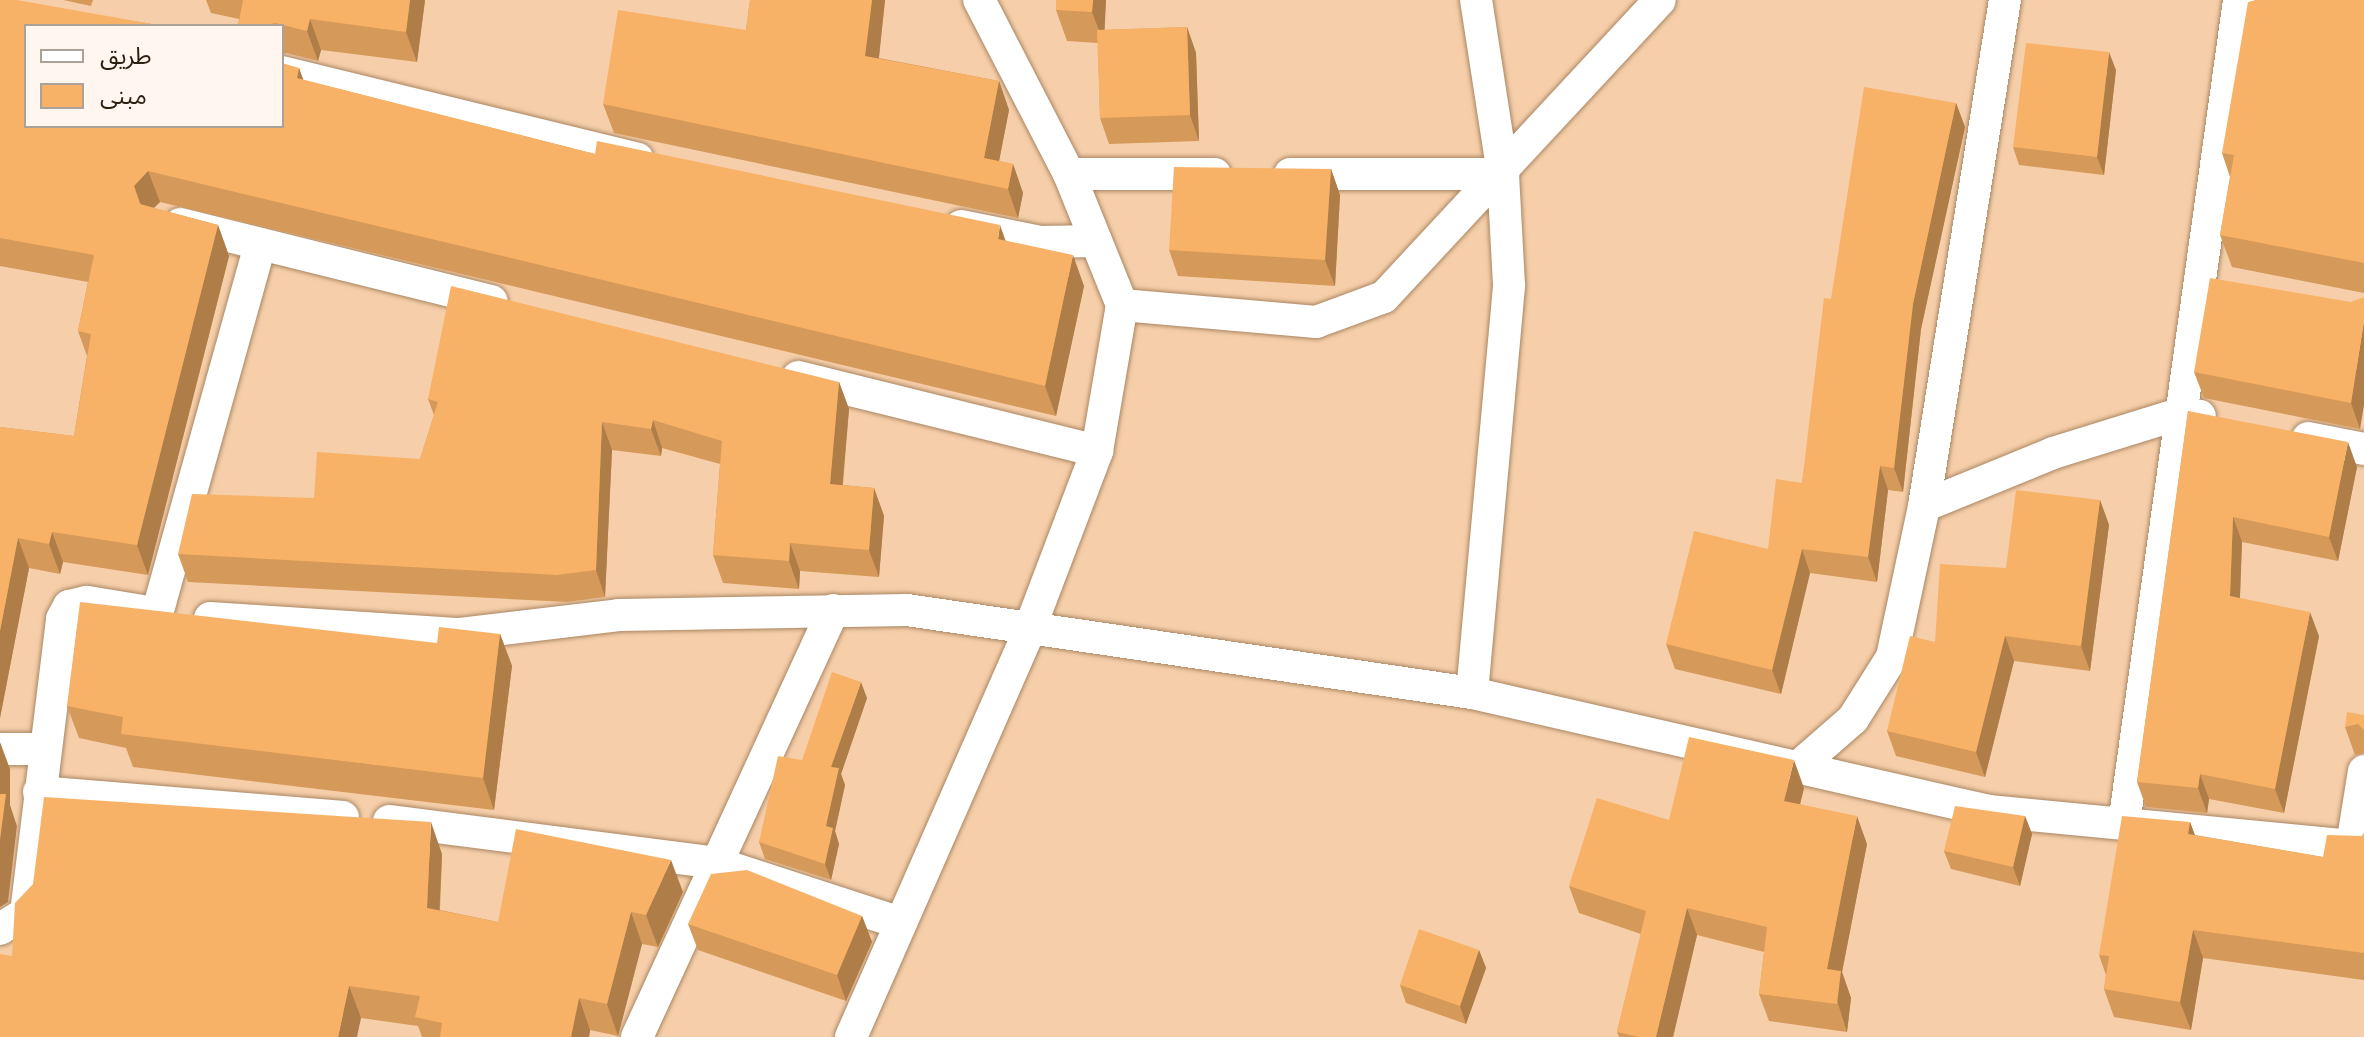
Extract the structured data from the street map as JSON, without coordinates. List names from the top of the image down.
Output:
{
  "legend": ["طريق", "مبنى"]
}
